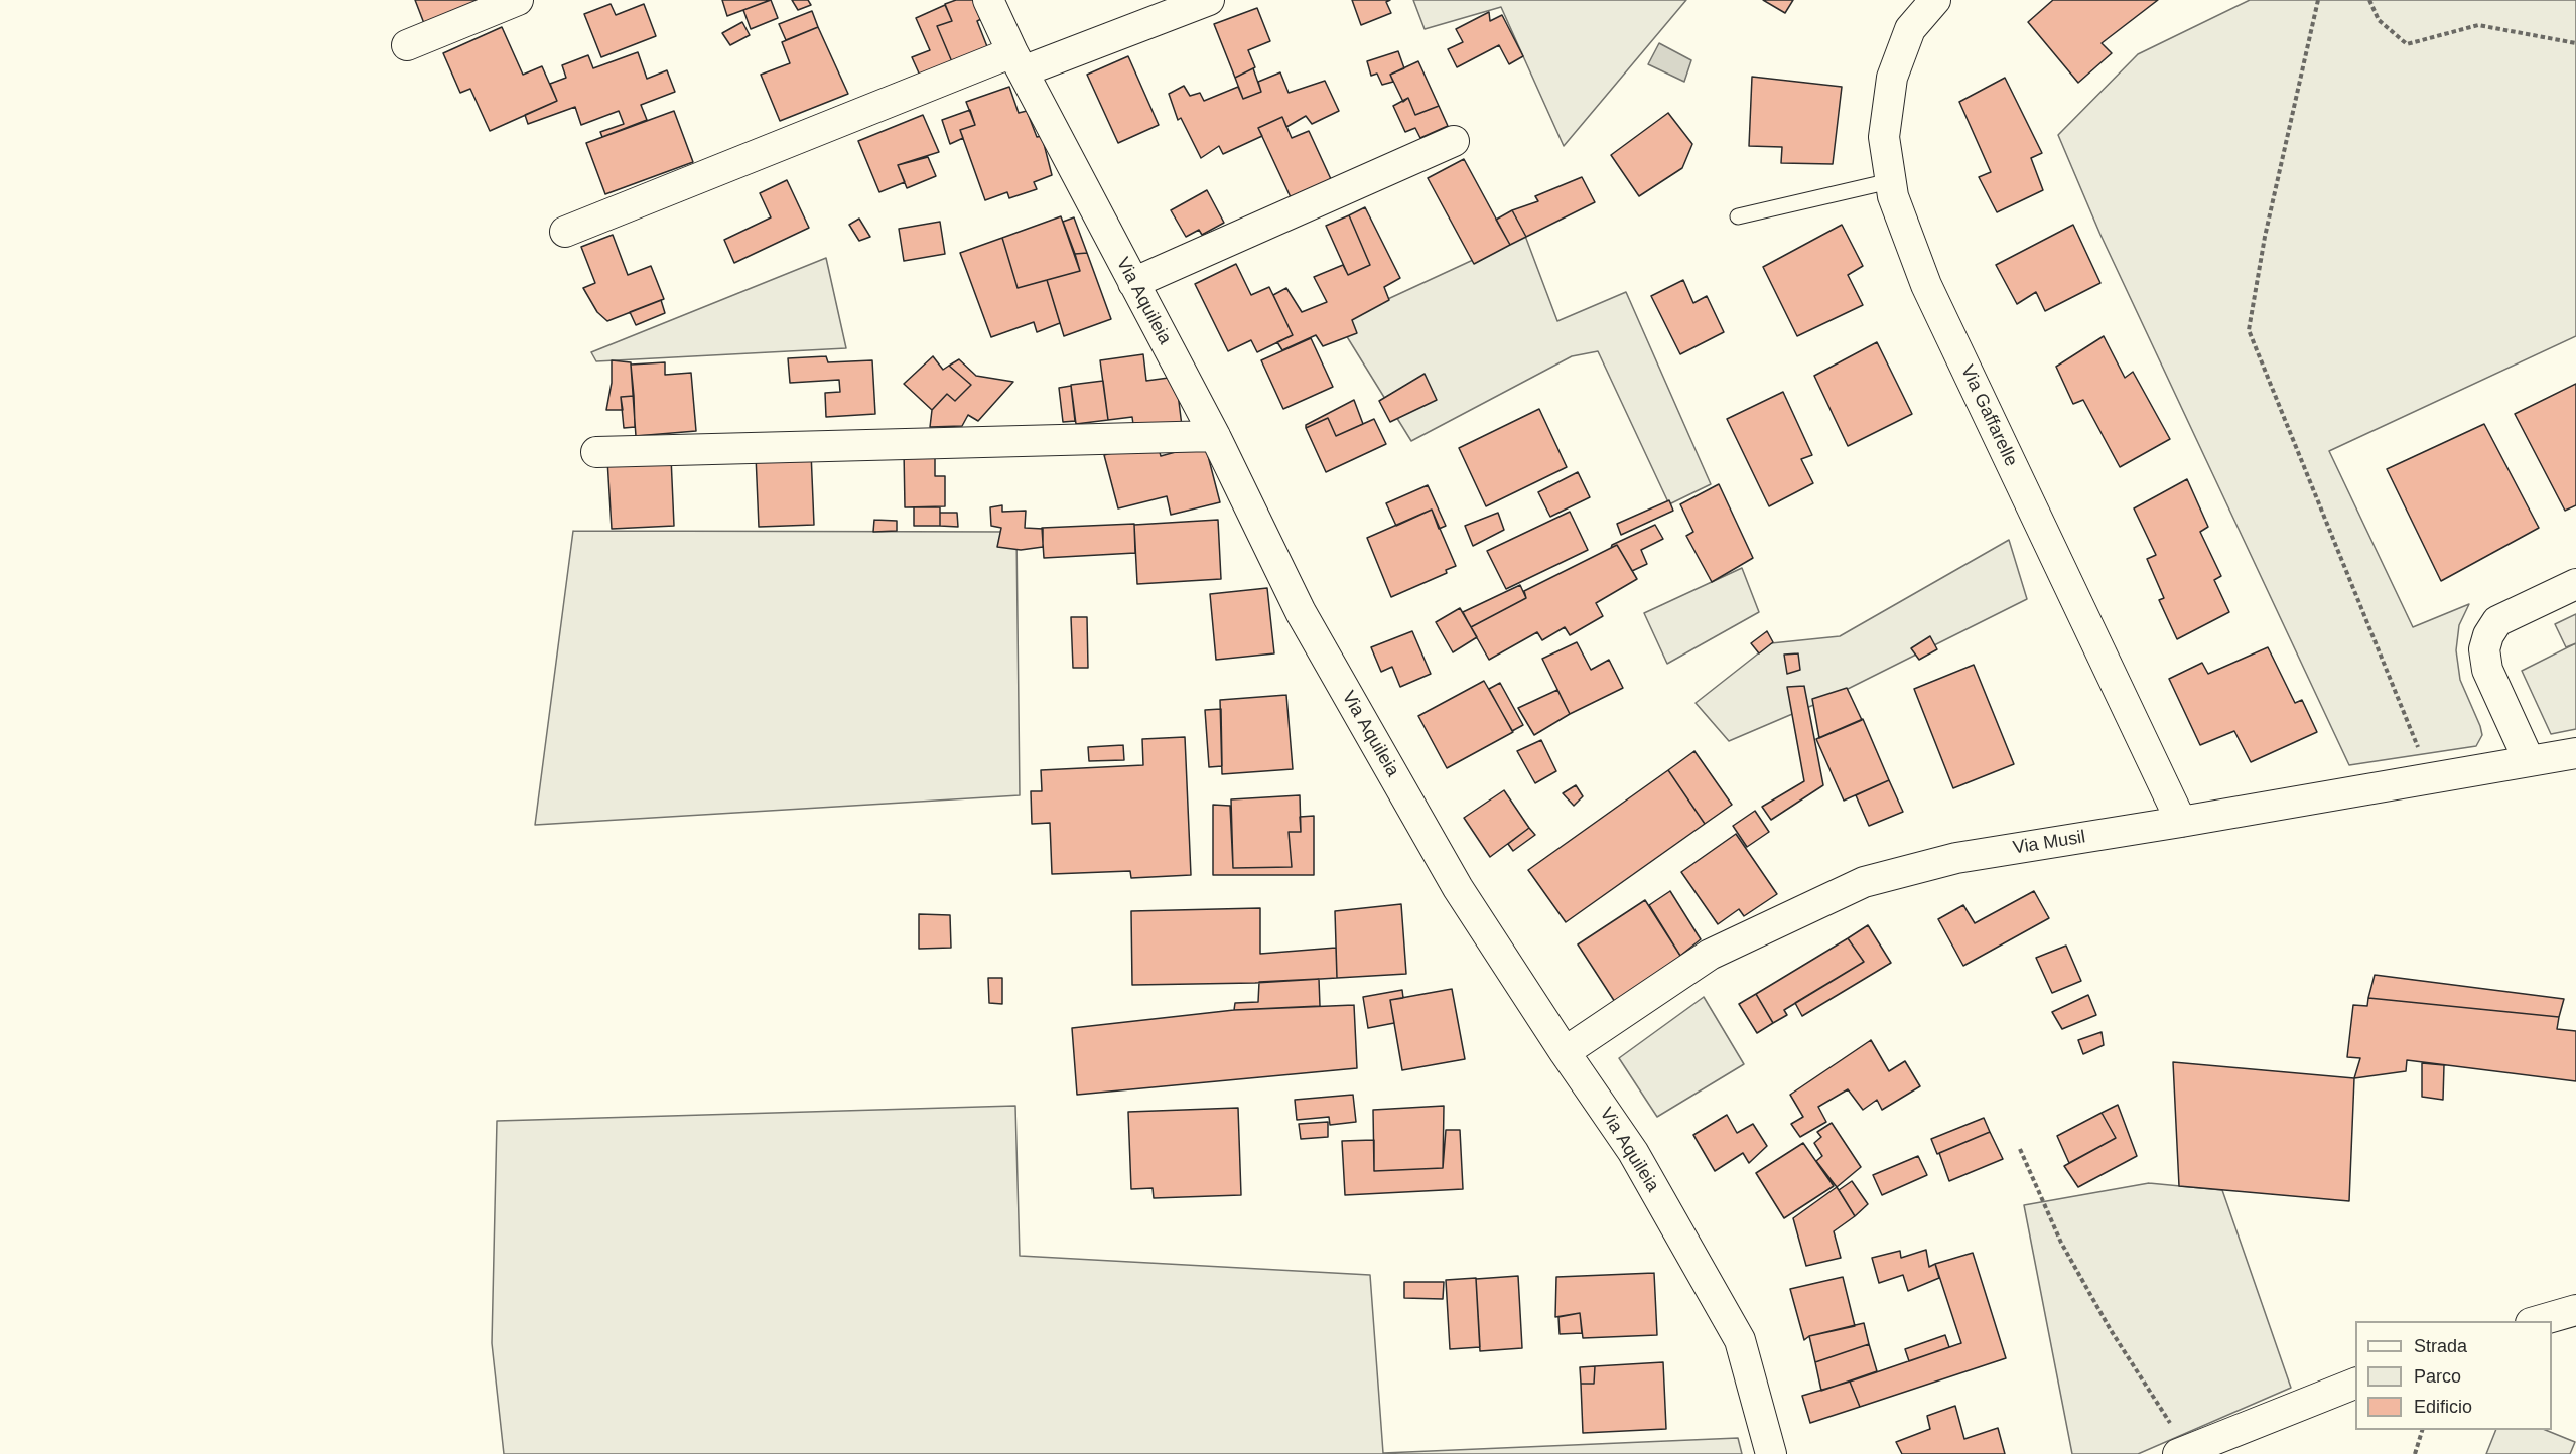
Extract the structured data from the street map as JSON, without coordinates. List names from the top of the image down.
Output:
{
  "streets": {
    "street": ["Via Aquileia", "Via Gaffarelle", "Via Musil"]
  },
  "crossings": [
    ["Via Aquileia", "Via Musil"],
    ["Via Gaffarelle", "Via Musil"]
  ],
  "legend": ["Strada", "Parco", "Edificio"]
}
